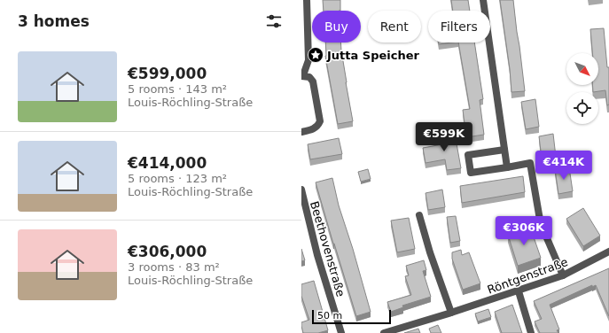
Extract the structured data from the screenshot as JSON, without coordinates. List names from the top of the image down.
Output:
{
  "streets": {
    "street": ["Beethovenstraße", "Röntgenstraße"]
  },
  "places": {
    "place": ["Jutta Speicher"]
  },
  "scale_bar": "50 m",
  "north": "bottom right",
  "page": {
    "heading": "3 homes",
    "chip": ["Buy", "Rent", "Filters"],
    "list": [
      {
        "name": "€599,000",
        "note": "5 rooms · 143 m² · Louis-Röchling-Straße"
      },
      {
        "name": "€414,000",
        "note": "5 rooms · 123 m² · Louis-Röchling-Straße"
      },
      {
        "name": "€306,000",
        "note": "3 rooms · 83 m² · Louis-Röchling-Straße"
      }
    ],
    "price": ["€599K", "€414K", "€306K"],
    "scale": "50 m"
  }
}
